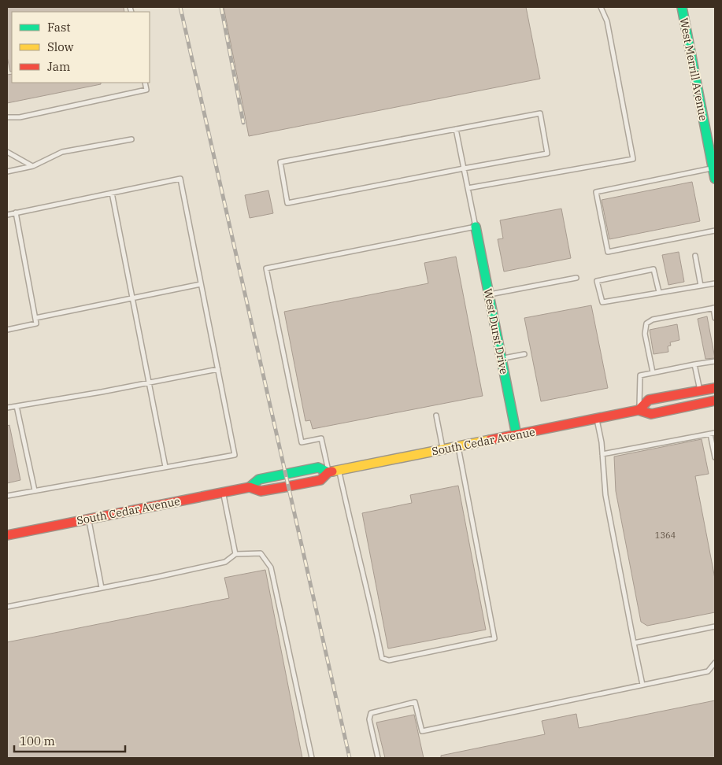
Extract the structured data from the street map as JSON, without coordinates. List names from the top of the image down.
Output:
{
  "streets": {
    "main road": ["West Merrill Avenue", "West Durst Drive", "South Cedar Avenue"]
  },
  "crossings": [
    ["West Durst Drive", "South Cedar Avenue"]
  ],
  "house_numbers": ["1364"],
  "legend": ["Fast", "Slow", "Jam"],
  "scale_bar": "100 m"
}
